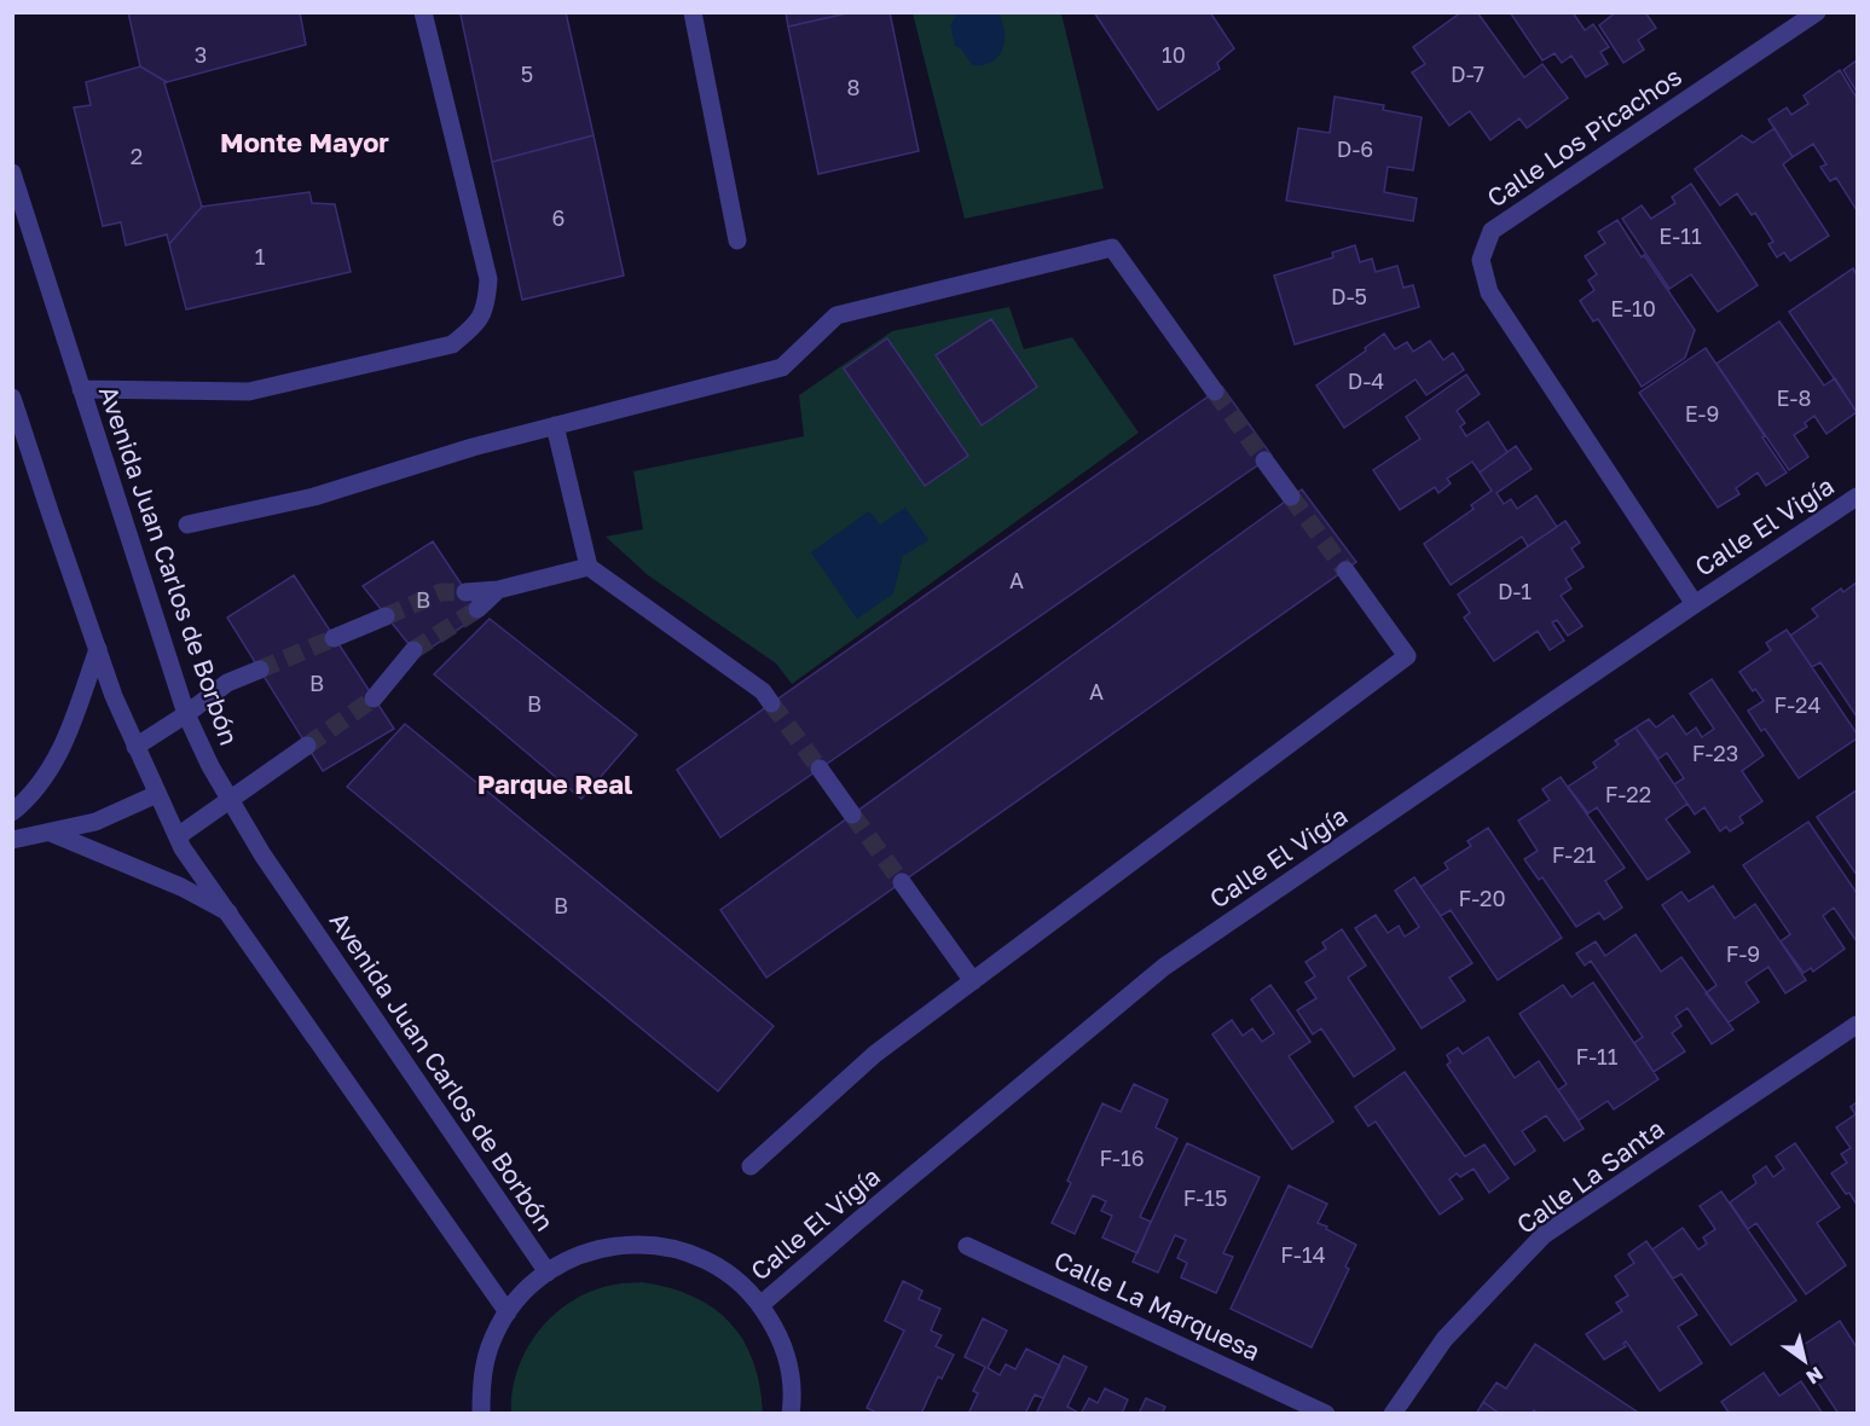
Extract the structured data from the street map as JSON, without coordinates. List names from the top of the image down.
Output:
{
  "streets": {
    "street": [
      "Calle Los Picachos",
      "Calle El Vigía",
      "Avenida Juan Carlos de Borbón",
      "Calle La Santa",
      "Calle La Marquesa"
    ]
  },
  "crossings": [
    ["Calle Los Picachos", "Calle El Vigía"]
  ],
  "districts": ["Monte Mayor", "Parque Real"],
  "house_numbers": [
    "3",
    "10",
    "5",
    "D-7",
    "8",
    "D-6",
    "2",
    "6",
    "E-11",
    "1",
    "D-5",
    "E-10",
    "D-4",
    "E-8",
    "E-9",
    "A",
    "D-1",
    "B",
    "B",
    "A",
    "B",
    "F-24",
    "F-23",
    "F-22",
    "F-21",
    "F-20",
    "B",
    "F-9",
    "F-11",
    "F-16",
    "F-15",
    "F-14"
  ],
  "north": "bottom right"
}
